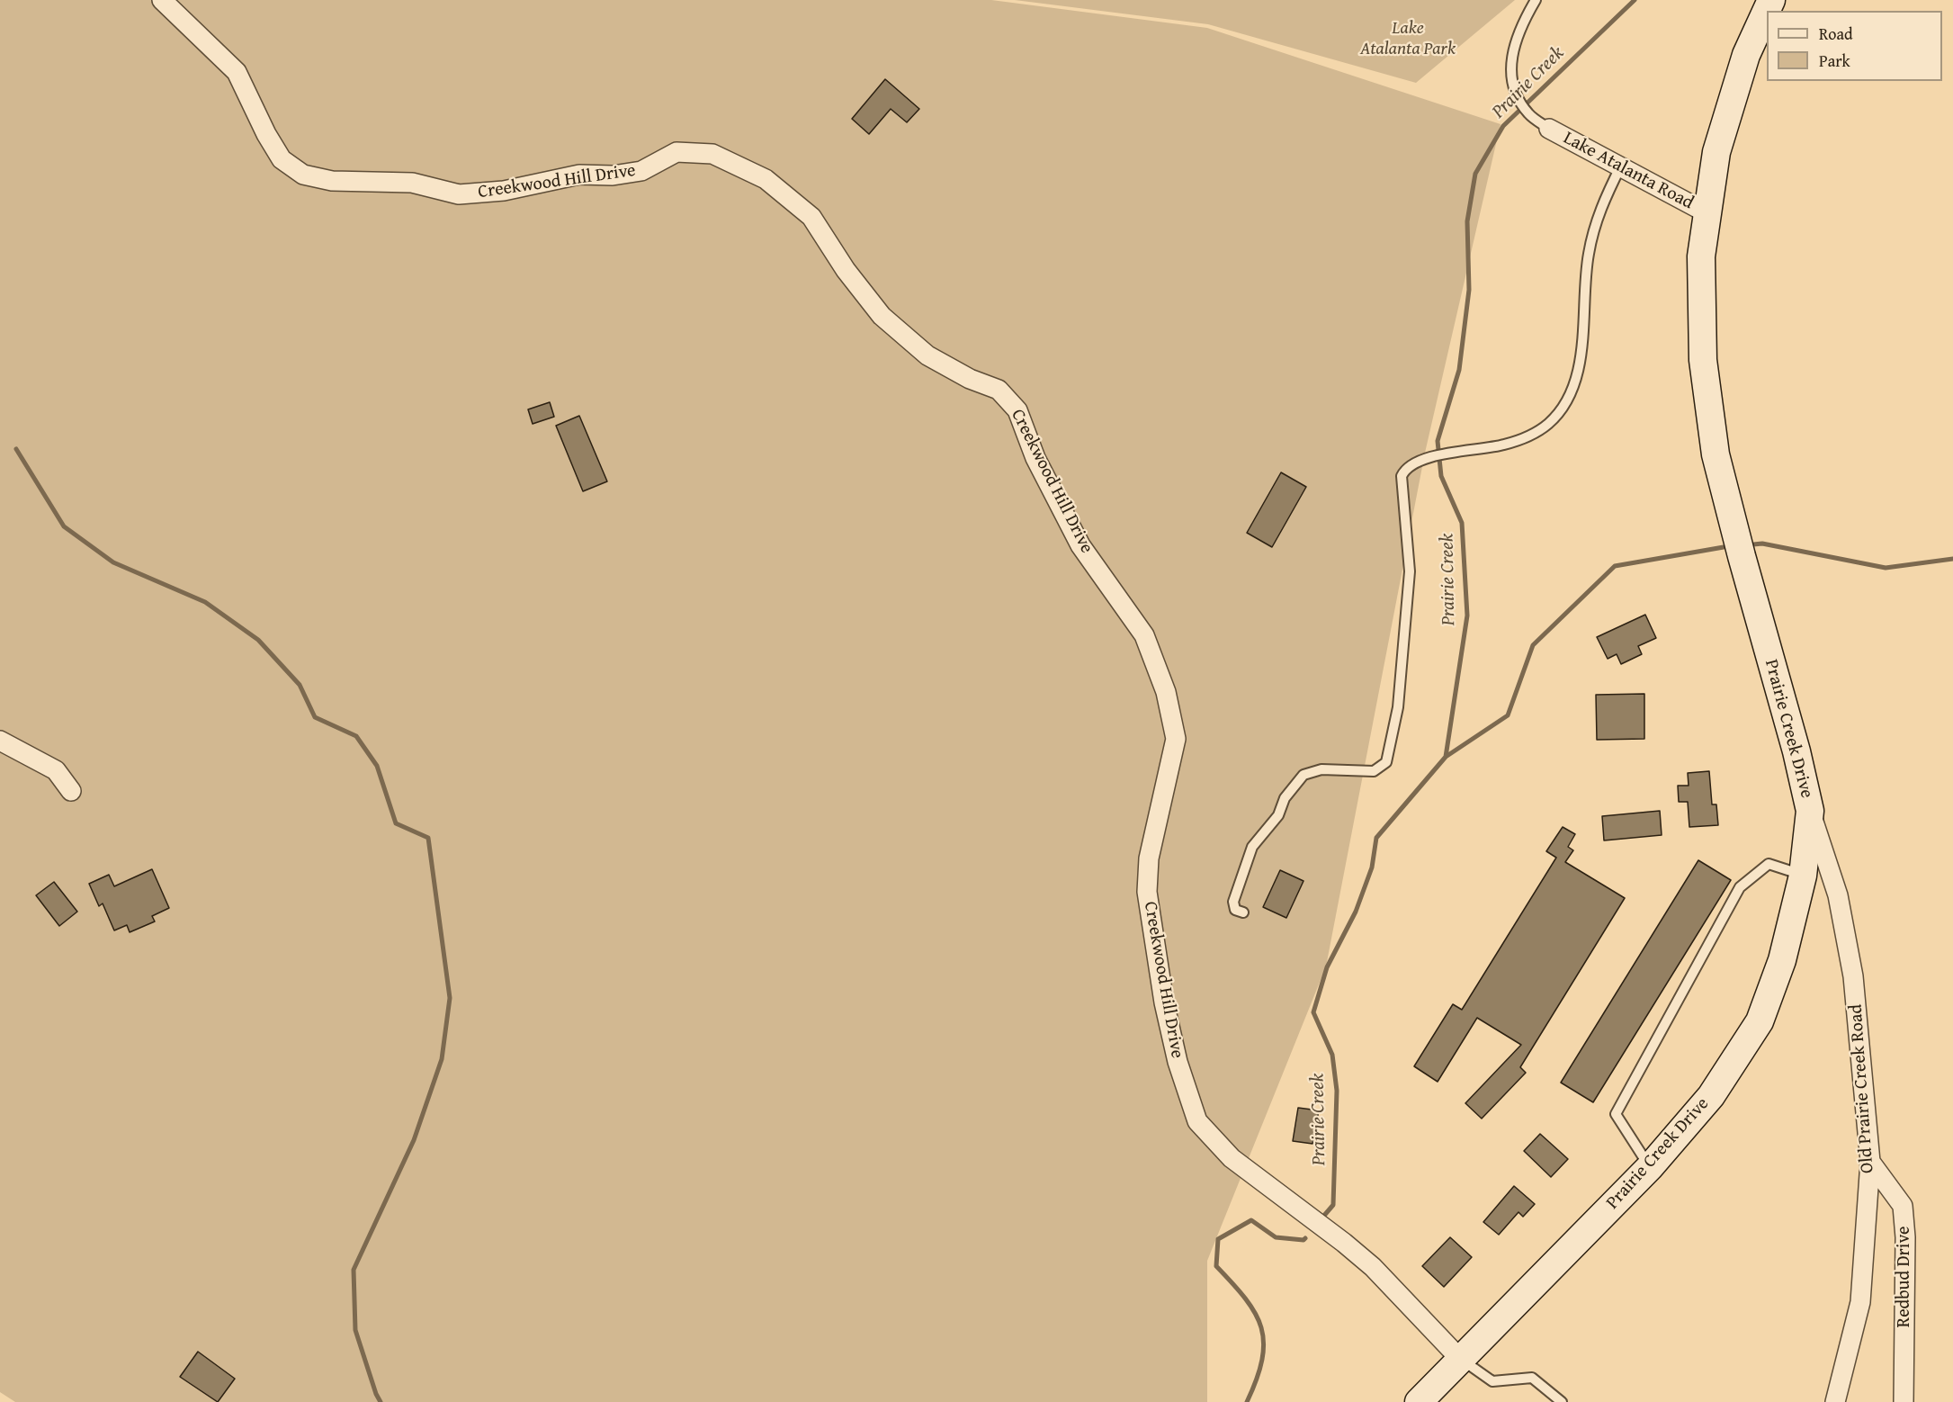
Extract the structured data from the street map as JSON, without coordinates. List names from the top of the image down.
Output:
{
  "streets": {
    "main road": ["Prairie Creek Drive"],
    "street": [
      "Lake Atalanta Road",
      "Creekwood Hill Drive",
      "Old Prairie Creek Road",
      "Redbud Drive"
    ]
  },
  "crossings": [
    ["Lake Atalanta Road", "Prairie Creek Drive"],
    ["Creekwood Hill Drive", "Prairie Creek Drive"],
    ["Prairie Creek Drive", "Old Prairie Creek Road"],
    ["Old Prairie Creek Road", "Redbud Drive"]
  ],
  "water": ["Prairie Creek"],
  "parks": ["Lake Atalanta Park"],
  "legend": ["Road", "Park"]
}
